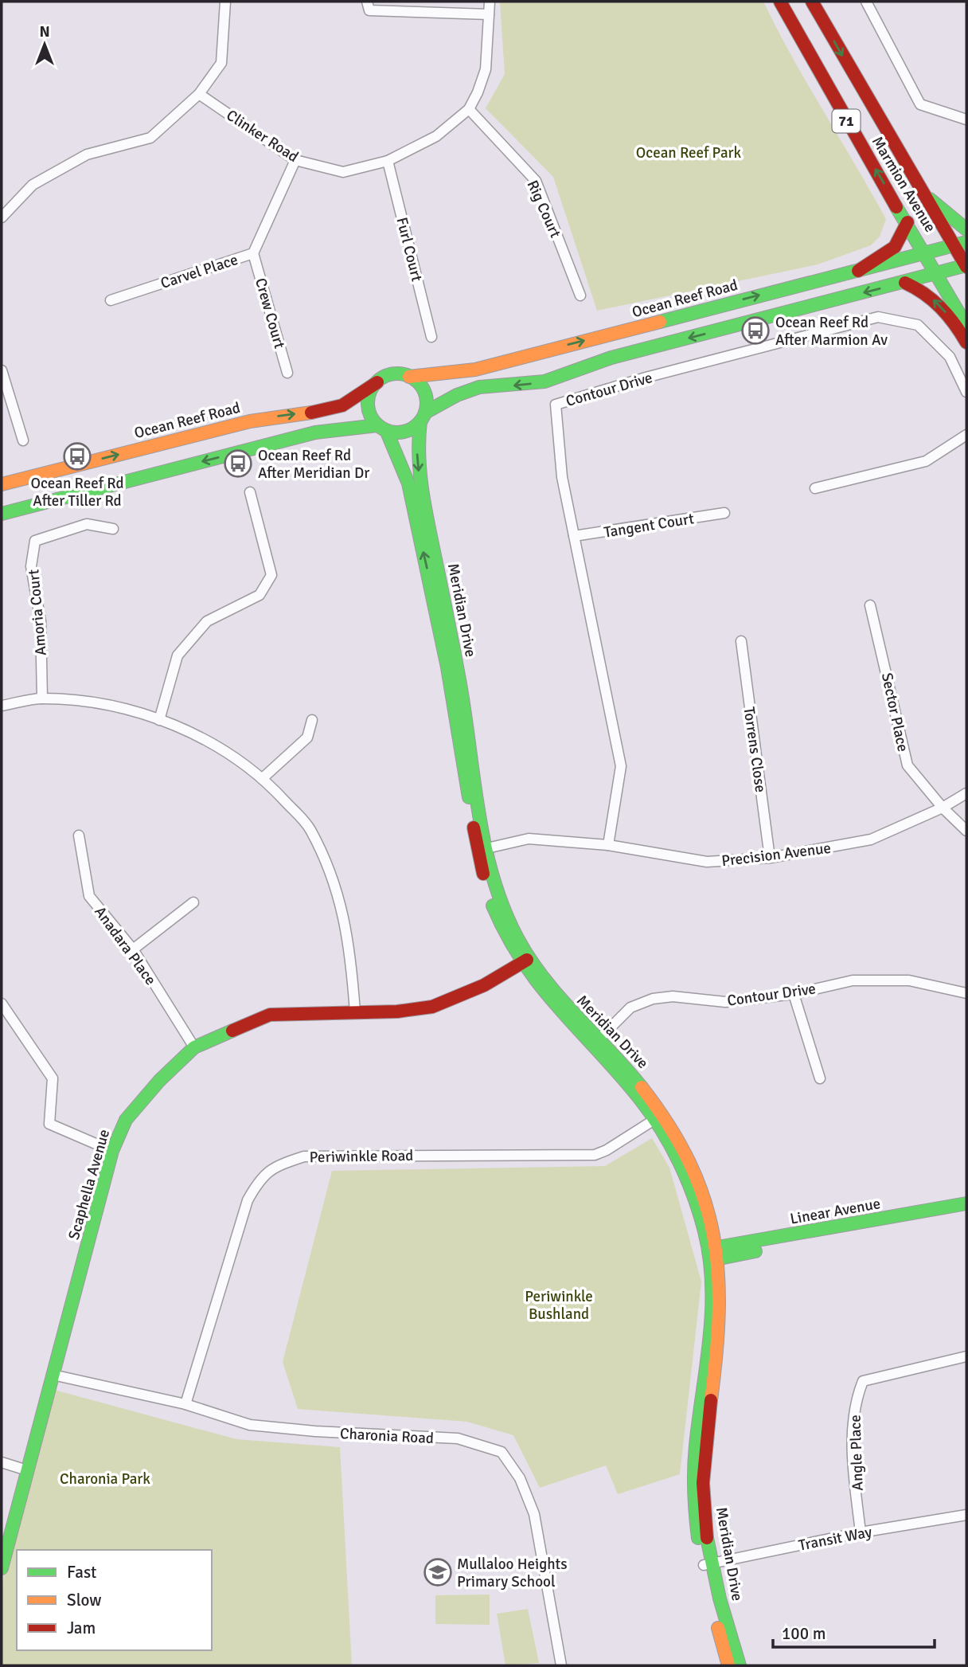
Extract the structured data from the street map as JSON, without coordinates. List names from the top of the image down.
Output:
{
  "streets": {
    "main road": [
      "71",
      "Marmion Avenue",
      "Ocean Reef Road",
      "Meridian Drive",
      "Scaphella Avenue",
      "Linear Avenue"
    ],
    "street": [
      "Clinker Road",
      "Rig Court",
      "Furl Court",
      "Carvel Place",
      "Crew Court",
      "Contour Drive",
      "Tangent Court",
      "Amoria Court",
      "Sector Place",
      "Torrens Close",
      "Precision Avenue",
      "Anadara Place",
      "Periwinkle Road",
      "Charonia Road",
      "Angle Place",
      "Transit Way"
    ]
  },
  "crossings": [
    ["Clinker Road", "Rig Court"],
    ["Clinker Road", "Furl Court"],
    ["Clinker Road", "Carvel Place"],
    ["Marmion Avenue", "Ocean Reef Road"],
    ["Carvel Place", "Crew Court"],
    ["Ocean Reef Road", "Meridian Drive"],
    ["Contour Drive", "Tangent Court"],
    ["Contour Drive", "Meridian Drive"],
    ["Contour Drive", "Precision Avenue"],
    ["Meridian Drive", "Precision Avenue"],
    ["Meridian Drive", "Periwinkle Road"],
    ["Meridian Drive", "Scaphella Avenue"],
    ["Meridian Drive", "Linear Avenue"],
    ["Meridian Drive", "Transit Way"],
    ["Sector Place", "Precision Avenue"],
    ["Torrens Close", "Precision Avenue"],
    ["Anadara Place", "Scaphella Avenue"],
    ["Periwinkle Road", "Charonia Road"],
    ["Scaphella Avenue", "Charonia Road"],
    ["Angle Place", "Transit Way"]
  ],
  "parks": ["Ocean Reef Park", "Periwinkle Bushland", "Charonia Park"],
  "places": {
    "bus stop": ["Ocean Reef Rd After Marmion Av", "Ocean Reef Rd After Tiller Rd", "Ocean Reef Rd After Meridian Dr"],
    "school or university": ["Mullaloo Heights Primary School"]
  },
  "legend": ["Fast", "Slow", "Jam"],
  "scale_bar": "100 m",
  "north": "top"
}
